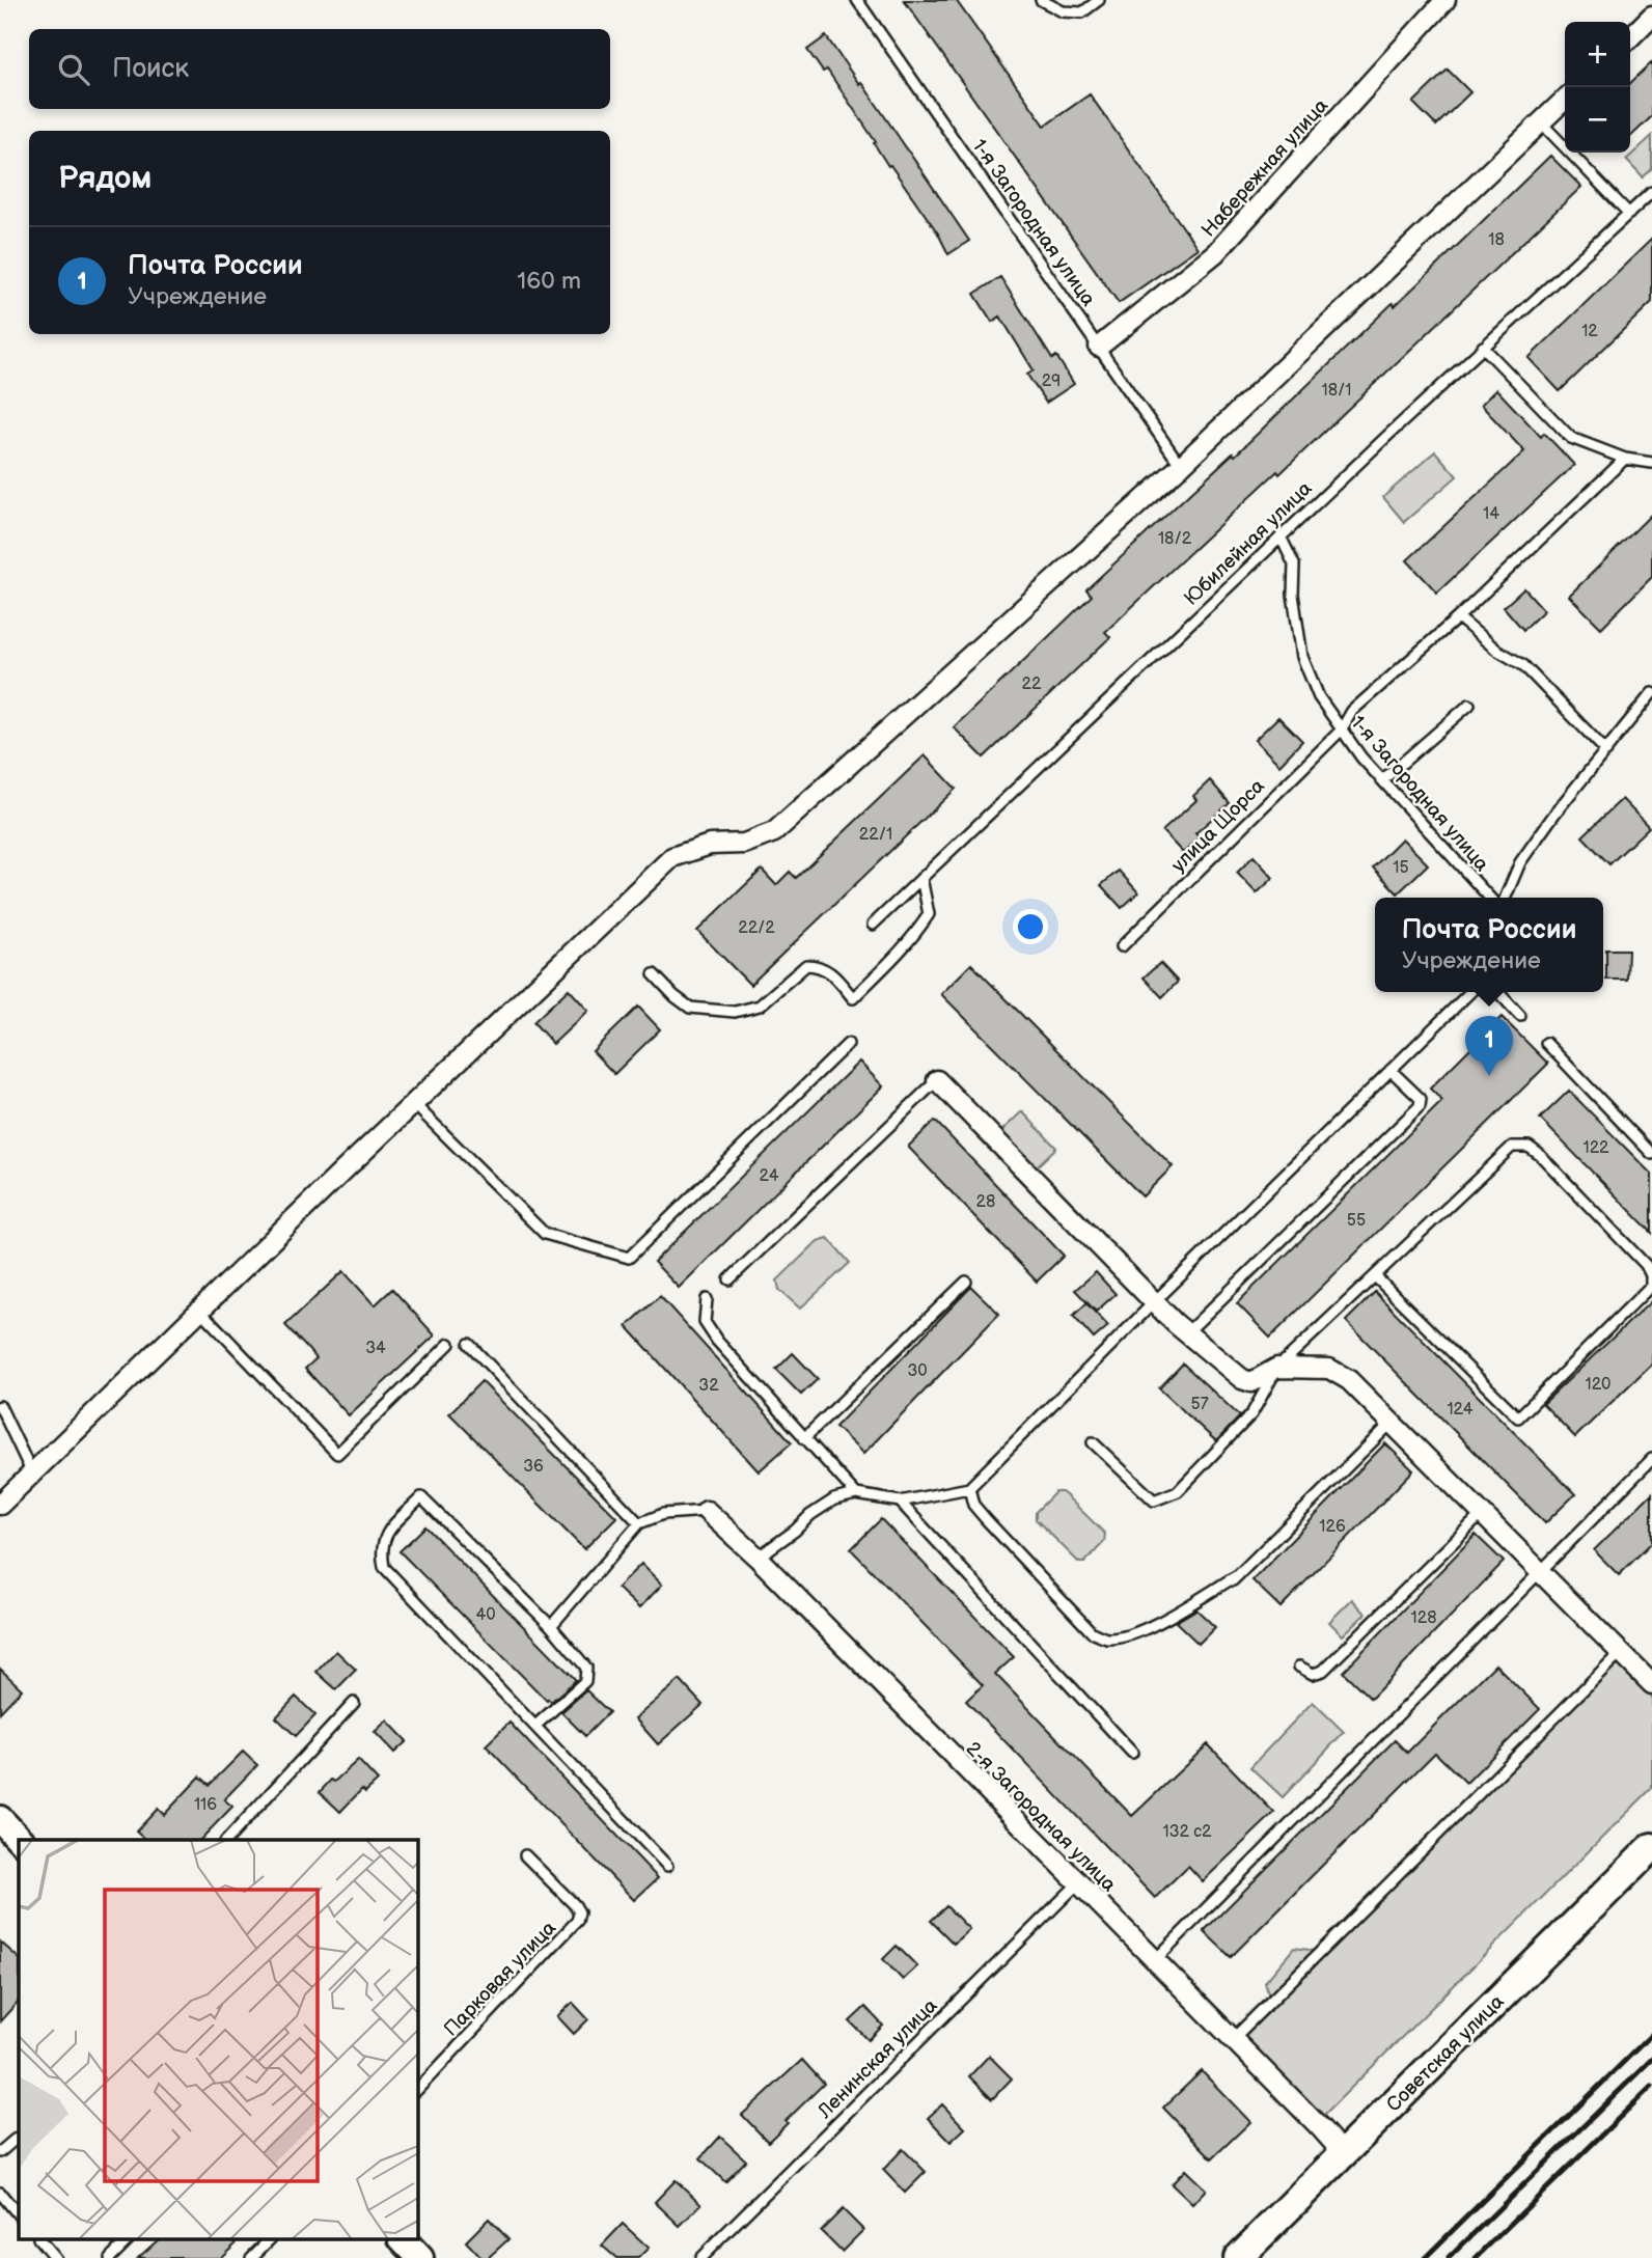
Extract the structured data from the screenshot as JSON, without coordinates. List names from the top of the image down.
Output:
{
  "streets": {
    "main road": ["Советская улица"],
    "street": ["Набережная улица", "2-я Загородная улица"],
    "lane": [
      "1-я Загородная улица",
      "Юбилейная улица",
      "улица Щорса",
      "Парковая улица",
      "Ленинская улица"
    ]
  },
  "crossings": [
    ["Набережная улица", "1-я Загородная улица"],
    ["1-я Загородная улица", "Юбилейная улица"],
    ["1-я Загородная улица", "улица Щорса"],
    ["2-я Загородная улица", "Советская улица"],
    ["2-я Загородная улица", "Ленинская улица"]
  ],
  "house_numbers": [
    "18",
    "12",
    "29",
    "18/1",
    "14",
    "18/2",
    "22",
    "22/1",
    "15",
    "22/2",
    "122",
    "24",
    "28",
    "55",
    "34",
    "30",
    "120",
    "32",
    "57",
    "124",
    "36",
    "126",
    "40",
    "128",
    "116",
    "132 с2"
  ],
  "page": {
    "map_buttons": ["+", "−"],
    "search": "Поиск",
    "heading": "Рядом",
    "list": [
      {
        "mark": "1",
        "name": "Почта России",
        "note": "Учреждение",
        "value": "160 m"
      }
    ],
    "popup": ["Почта России", "Учреждение"],
    "pins": "1"
  }
}
